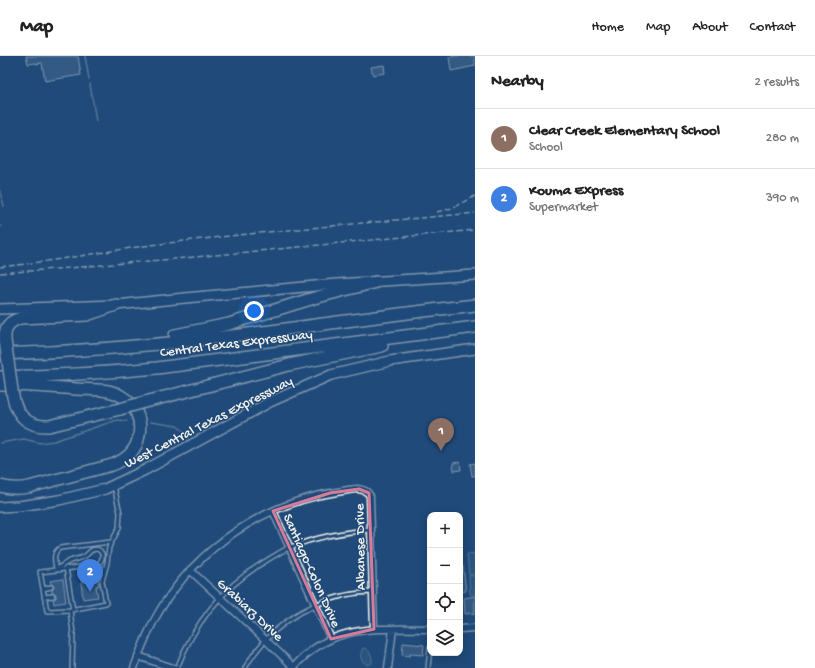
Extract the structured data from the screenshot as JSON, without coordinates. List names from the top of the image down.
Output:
{
  "streets": {
    "highway": ["Central Texas Expressway"],
    "main road": ["West Central Texas Expressway"],
    "street": ["Albanese Drive", "Santiago-Colon Drive", "Grabiarz Drive"]
  },
  "crossings": [
    ["Albanese Drive", "Santiago-Colon Drive"],
    ["Albanese Drive", "Grabiarz Drive"]
  ],
  "page": {
    "header": "Map",
    "nav": [
      "Home",
      "Map",
      "About",
      "Contact"
    ],
    "heading": ["Nearby", "2 results"],
    "list": [
      {
        "mark": "1",
        "name": "Clear Creek Elementary School",
        "note": "School",
        "value": "280 m"
      },
      {
        "mark": "2",
        "name": "Kouma Express",
        "note": "Supermarket",
        "value": "390 m"
      }
    ],
    "pins": ["1", "2"],
    "map_buttons": ["+", "−"]
  }
}
